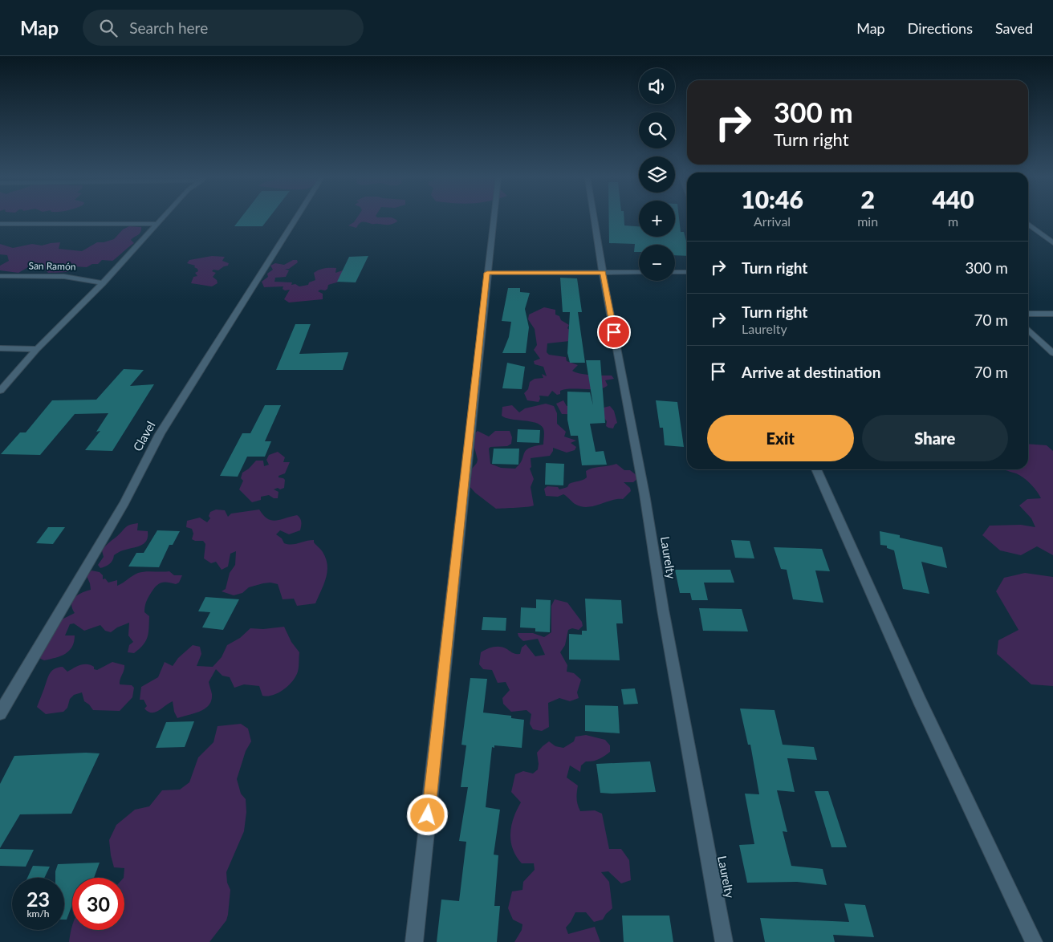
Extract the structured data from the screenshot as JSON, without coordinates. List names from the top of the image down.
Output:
{
  "streets": {
    "street": ["San Ramón", "Clavel", "Laurelty"]
  },
  "page": {
    "header": "Map",
    "search": "Search here",
    "nav": ["Map", "Directions", "Saved"],
    "map_buttons": ["+", "−"],
    "turn": ["300 m", "Turn right"],
    "eta": [
      "10:46",
      "Arrival",
      "2",
      "min",
      "440",
      "m"
    ],
    "list": [
      {
        "name": "Turn right",
        "value": "300 m"
      },
      {
        "name": "Turn right",
        "note": "Laurelty",
        "value": "70 m"
      },
      {
        "name": "Arrive at destination",
        "value": "70 m"
      }
    ],
    "buttons": ["Exit", "Share"],
    "speed": "23 km/h",
    "limit": "30"
  }
}
